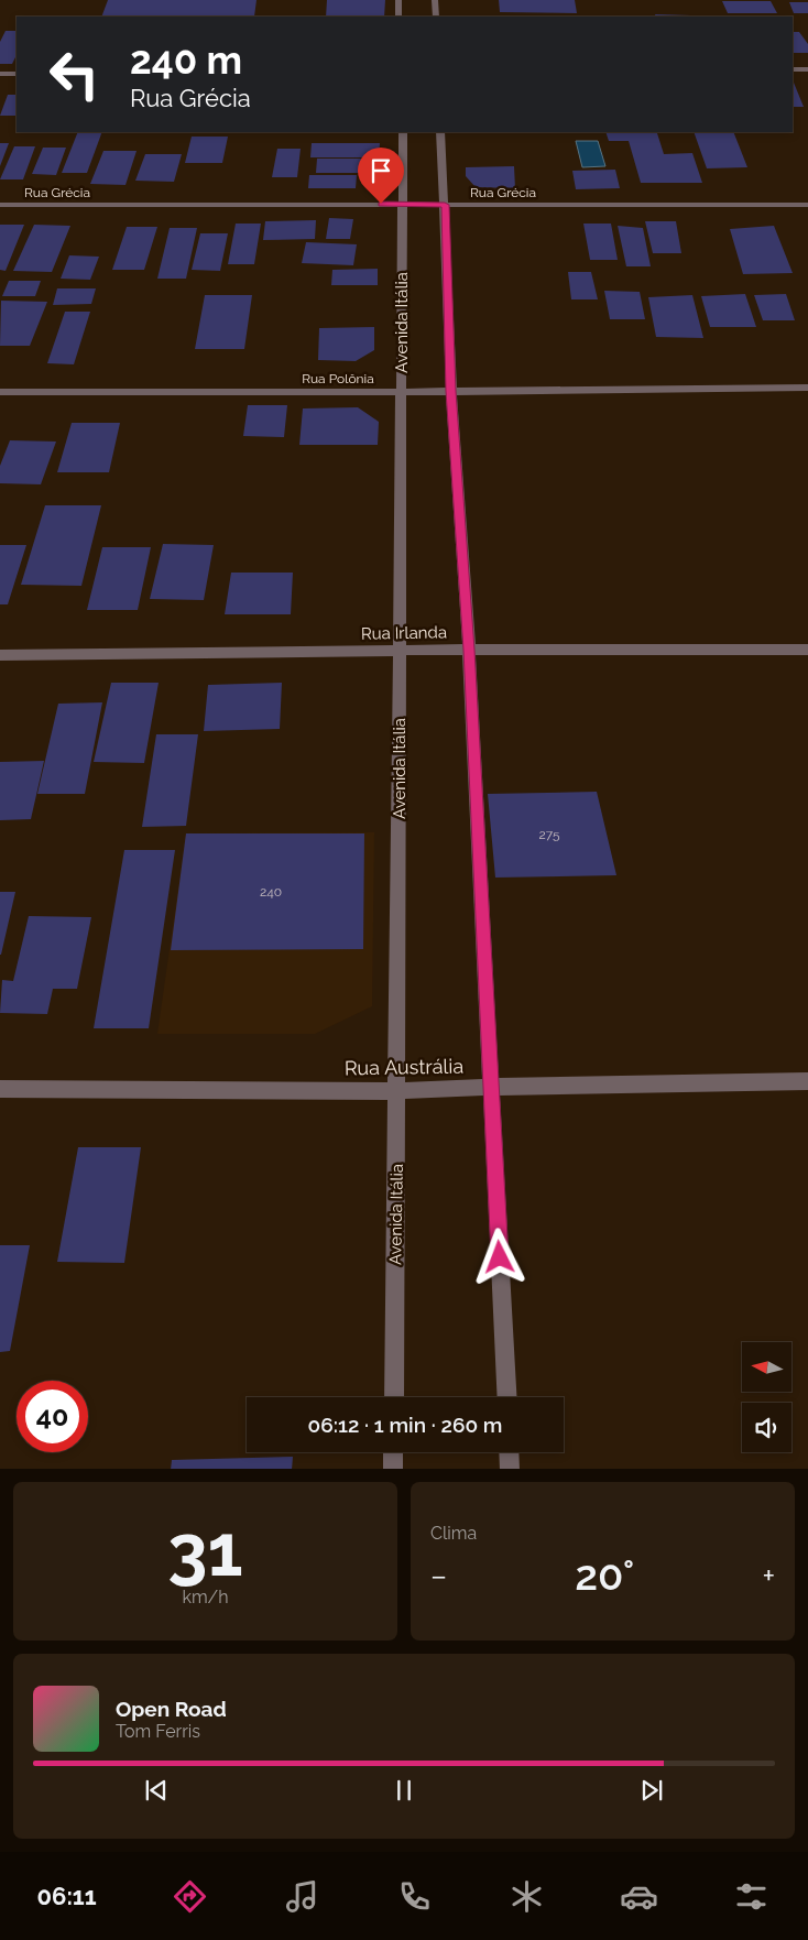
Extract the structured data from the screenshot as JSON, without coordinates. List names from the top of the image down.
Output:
{
  "streets": {
    "street": [
      "Rua Grécia",
      "Avenida Itália",
      "Rua Polônia",
      "Rua Irlanda",
      "Rua Austrália"
    ]
  },
  "crossings": [
    ["Rua Grécia", "Avenida Itália"],
    ["Avenida Itália", "Rua Polônia"],
    ["Avenida Itália", "Rua Irlanda"],
    ["Avenida Itália", "Rua Austrália"]
  ],
  "house_numbers": ["275", "240"],
  "north": "left",
  "page": {
    "turn": ["240 m", "Rua Grécia"],
    "limit": "40",
    "trip": "06:12 · 1 min · 260 m",
    "tile": [
      ["31", "km/h"],
      "Clima"
    ],
    "heat": ["−", "20°", "+"],
    "song": ["Open Road", "Tom Ferris"],
    "tabs": "06:11"
  }
}
